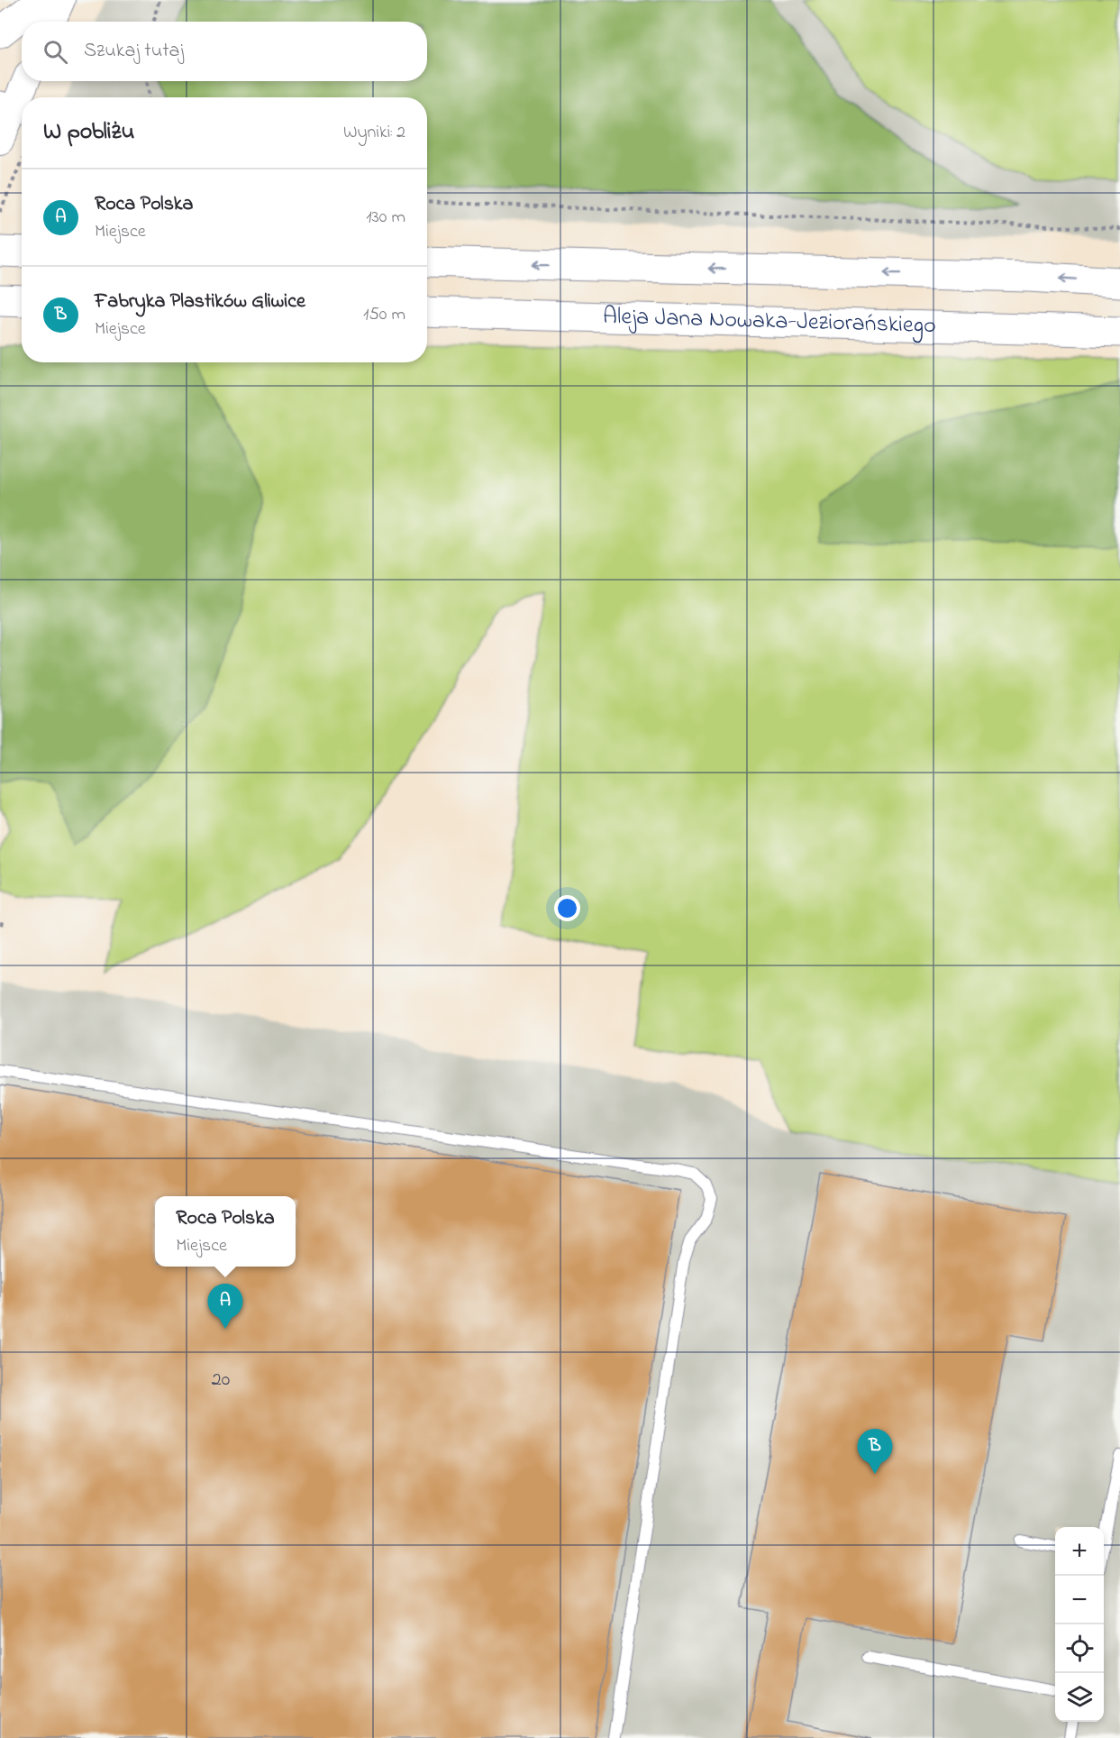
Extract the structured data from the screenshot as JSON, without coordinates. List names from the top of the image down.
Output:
{
  "streets": {
    "main road": ["Aleja Jana Nowaka-Jeziorańskiego"]
  },
  "house_numbers": ["20"],
  "page": {
    "search": "Szukaj tutaj",
    "heading": ["W pobliżu", "Wyniki: 2"],
    "list": [
      {
        "mark": "A",
        "name": "Roca Polska",
        "note": "Miejsce",
        "value": "130 m"
      },
      {
        "mark": "B",
        "name": "Fabryka Plastików Gliwice",
        "note": "Miejsce",
        "value": "150 m"
      }
    ],
    "popup": ["Roca Polska", "Miejsce"],
    "pins": ["A", "B"],
    "map_buttons": ["+", "−"]
  }
}
